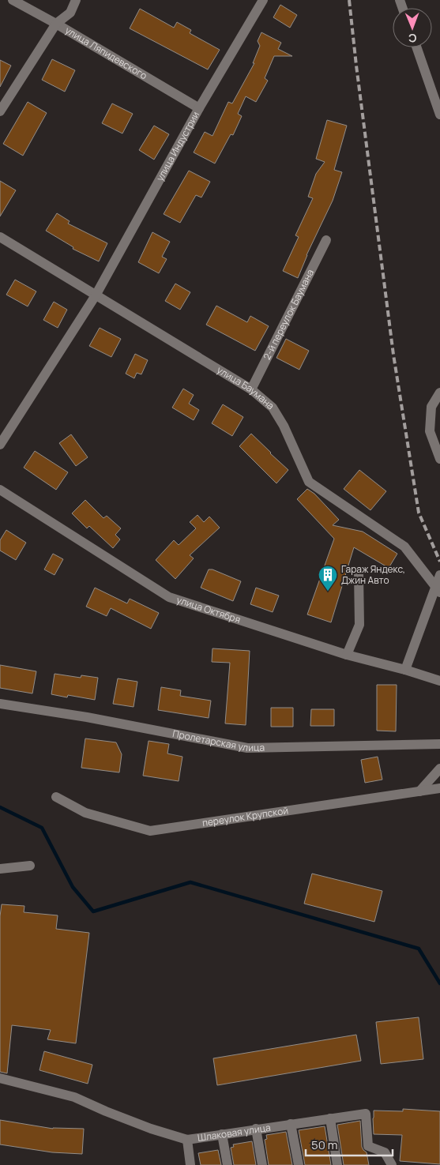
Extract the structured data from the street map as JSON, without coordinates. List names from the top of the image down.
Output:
{
  "streets": {
    "street": [
      "улица Ляпидевского",
      "улица Индустрии",
      "2-й переулок Баумана",
      "улица Баумана",
      "улица Октября",
      "Пролетарская улица",
      "переулок Крупской",
      "Шлаковая улица"
    ]
  },
  "crossings": [
    ["улица Ляпидевского", "улица Индустрии"],
    ["улица Индустрии", "улица Баумана"],
    ["2-й переулок Баумана", "улица Баумана"]
  ],
  "places": {
    "building": ["Гараж Яндекс, Джин Авто"]
  },
  "scale_bar": "50 m",
  "north": "bottom"
}
